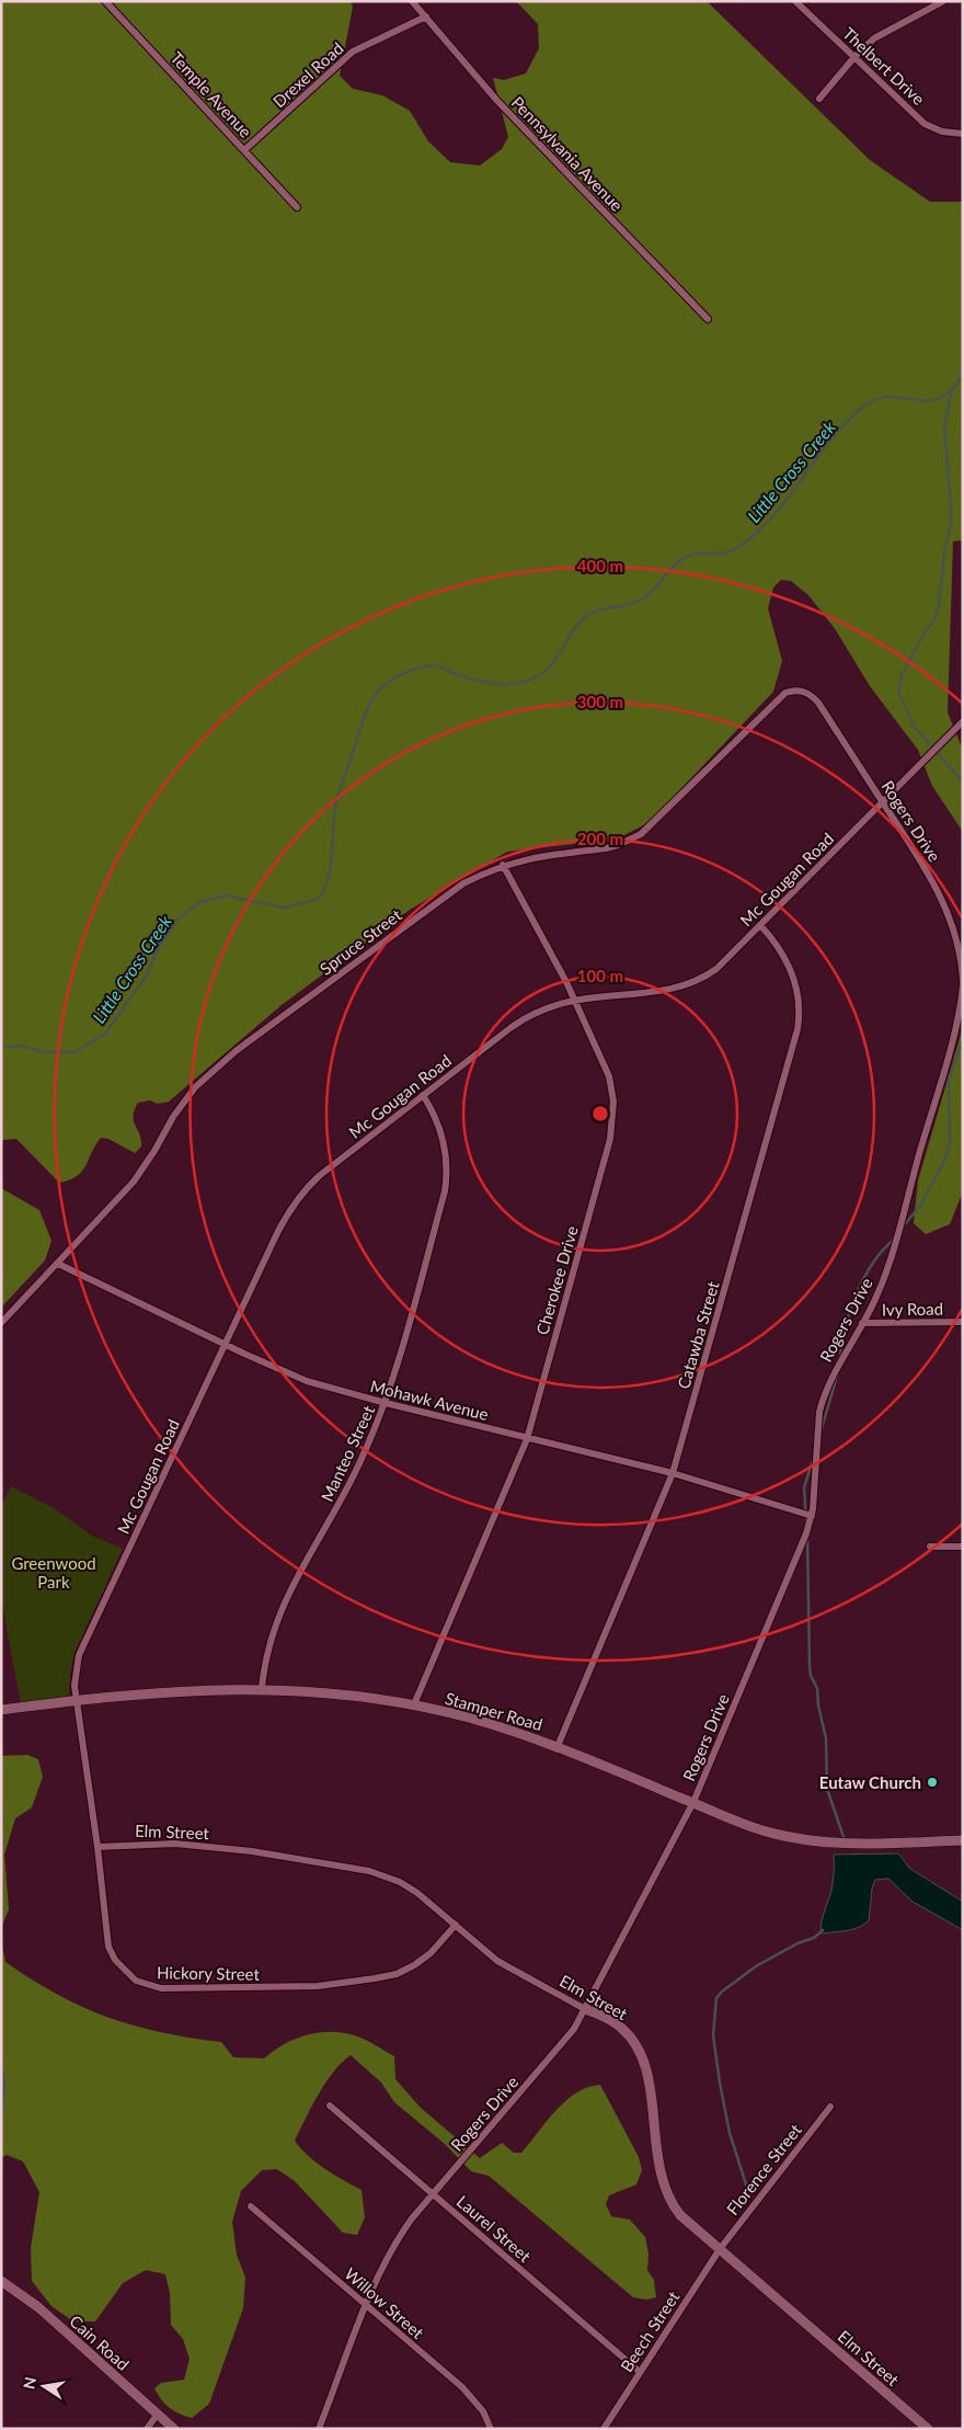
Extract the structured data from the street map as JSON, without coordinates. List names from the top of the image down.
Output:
{
  "streets": {
    "street": [
      "Thelbert Drive",
      "Drexel Road",
      "Temple Avenue",
      "Pennsylvania Avenue",
      "Rogers Drive",
      "Mc Gougan Road",
      "Spruce Street",
      "Cherokee Drive",
      "Ivy Road",
      "Catawba Street",
      "Mohawk Avenue",
      "Manteo Street",
      "Stamper Road",
      "Elm Street",
      "Hickory Street",
      "Florence Street",
      "Laurel Street",
      "Willow Street",
      "Beech Street",
      "Cain Road"
    ]
  },
  "crossings": [
    ["Drexel Road", "Temple Avenue"],
    ["Drexel Road", "Pennsylvania Avenue"],
    ["Rogers Drive", "Mc Gougan Road"],
    ["Rogers Drive", "Spruce Street"],
    ["Rogers Drive", "Ivy Road"],
    ["Rogers Drive", "Mohawk Avenue"],
    ["Rogers Drive", "Stamper Road"],
    ["Rogers Drive", "Elm Street"],
    ["Rogers Drive", "Laurel Street"],
    ["Rogers Drive", "Willow Street"],
    ["Mc Gougan Road", "Cherokee Drive"],
    ["Mc Gougan Road", "Catawba Street"],
    ["Mc Gougan Road", "Mohawk Avenue"],
    ["Mc Gougan Road", "Manteo Street"],
    ["Mc Gougan Road", "Stamper Road"],
    ["Mc Gougan Road", "Hickory Street"],
    ["Spruce Street", "Cherokee Drive"],
    ["Spruce Street", "Mohawk Avenue"],
    ["Cherokee Drive", "Mohawk Avenue"],
    ["Cherokee Drive", "Stamper Road"],
    ["Catawba Street", "Mohawk Avenue"],
    ["Catawba Street", "Stamper Road"],
    ["Mohawk Avenue", "Manteo Street"],
    ["Manteo Street", "Stamper Road"],
    ["Stamper Road", "Hickory Street"],
    ["Elm Street", "Hickory Street"],
    ["Elm Street", "Florence Street"],
    ["Elm Street", "Beech Street"],
    ["Florence Street", "Beech Street"],
    ["Laurel Street", "Beech Street"]
  ],
  "water": ["Little Cross Creek"],
  "parks": ["Greenwood Park"],
  "places": ["Eutaw Church"],
  "north": "left",
  "rings": [
    "400 m",
    "300 m",
    "200 m",
    "100 m"
  ]
}
